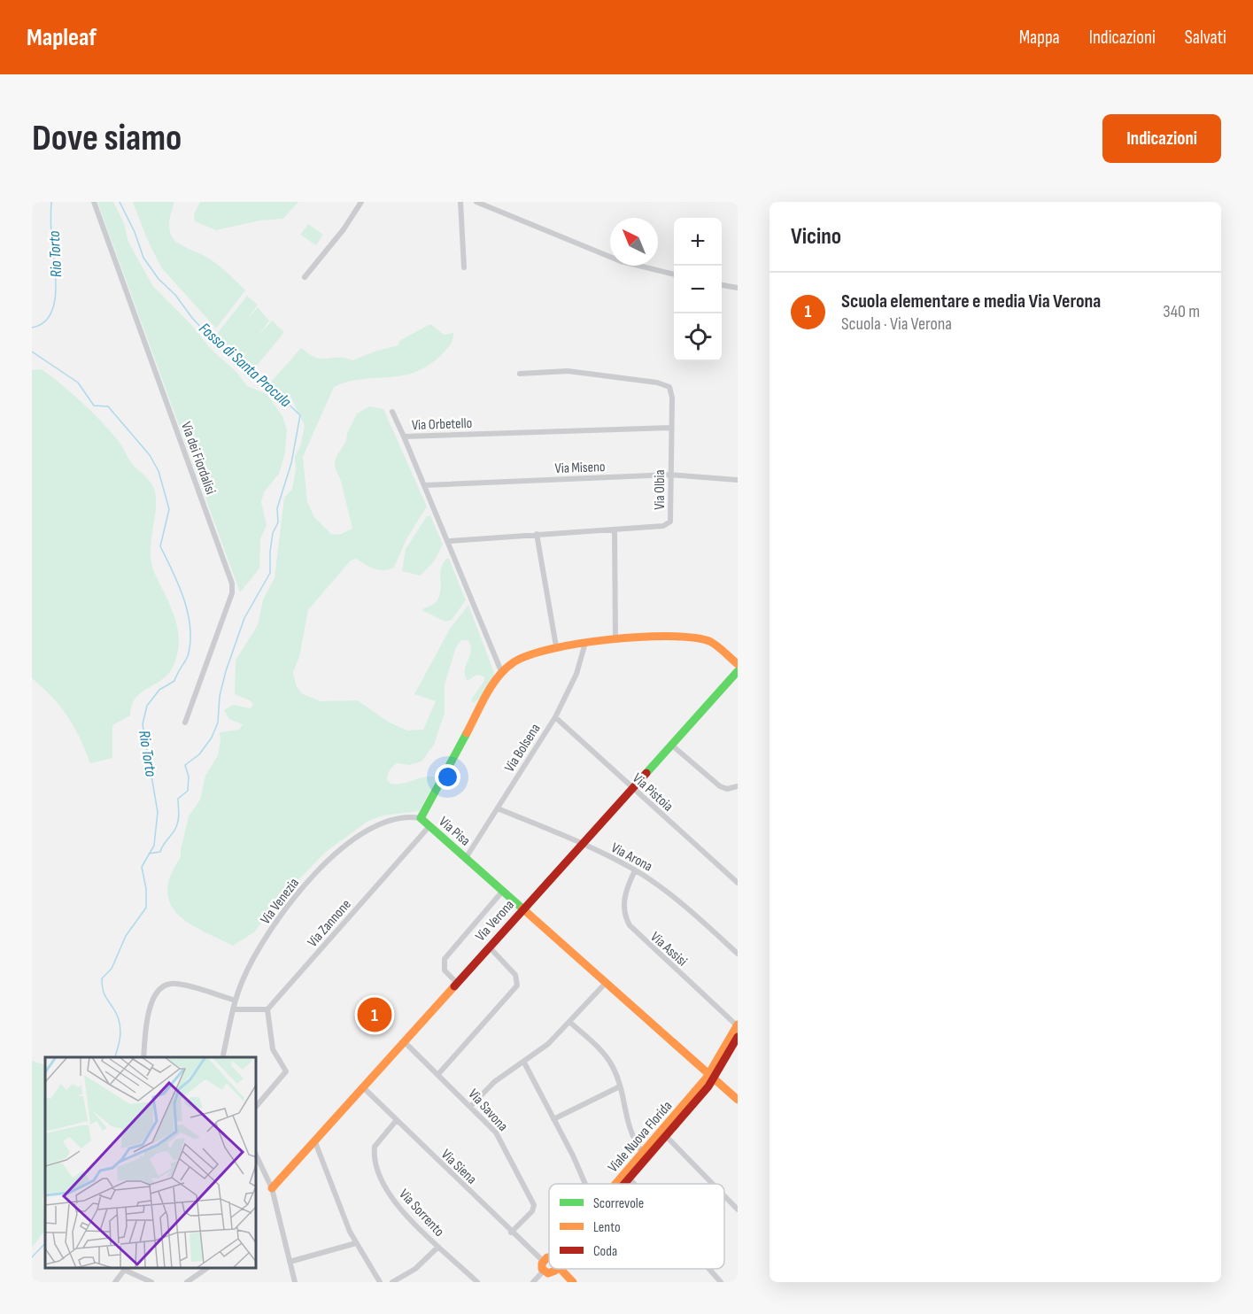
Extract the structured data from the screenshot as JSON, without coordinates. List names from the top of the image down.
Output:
{
  "streets": {
    "street": [
      "Via Orbetello",
      "Via dei Fiordalisi",
      "Via Miseno",
      "Via Olbia",
      "Via Bolsena",
      "Via Pistoia",
      "Via Pisa",
      "Via Arona",
      "Via Venezia",
      "Via Verona",
      "Via Zannone",
      "Via Assisi",
      "Via Savona",
      "Viale Nuova Florida",
      "Via Siena",
      "Via Sorrento"
    ]
  },
  "crossings": [
    ["Via Orbetello", "Via Miseno"],
    ["Via Orbetello", "Via Olbia"],
    ["Via Orbetello", "Via Pisa"],
    ["Via Miseno", "Via Olbia"],
    ["Via Bolsena", "Via Pistoia"],
    ["Via Bolsena", "Via Pisa"],
    ["Via Bolsena", "Via Arona"],
    ["Via Pistoia", "Via Verona"],
    ["Via Pisa", "Via Venezia"],
    ["Via Pisa", "Via Verona"],
    ["Via Pisa", "Via Zannone"],
    ["Via Pisa", "Viale Nuova Florida"],
    ["Via Arona", "Via Verona"],
    ["Via Arona", "Via Assisi"],
    ["Via Verona", "Via Savona"],
    ["Via Verona", "Via Siena"],
    ["Via Assisi", "Viale Nuova Florida"],
    ["Via Savona", "Via Siena"],
    ["Via Siena", "Via Sorrento"]
  ],
  "water": ["Rio Torto", "Fosso di Santa Procula"],
  "legend": ["Scorrevole", "Lento", "Coda"],
  "north": "top left",
  "page": {
    "header": "Mapleaf",
    "nav": ["Mappa", "Indicazioni", "Salvati"],
    "buttons": "Indicazioni",
    "title": "Dove siamo",
    "heading": "Vicino",
    "map_buttons": ["+", "−"],
    "list": [
      {
        "mark": "1",
        "name": "Scuola elementare e media Via Verona",
        "note": "Scuola · Via Verona",
        "value": "340 m"
      }
    ],
    "pins": "1"
  }
}
